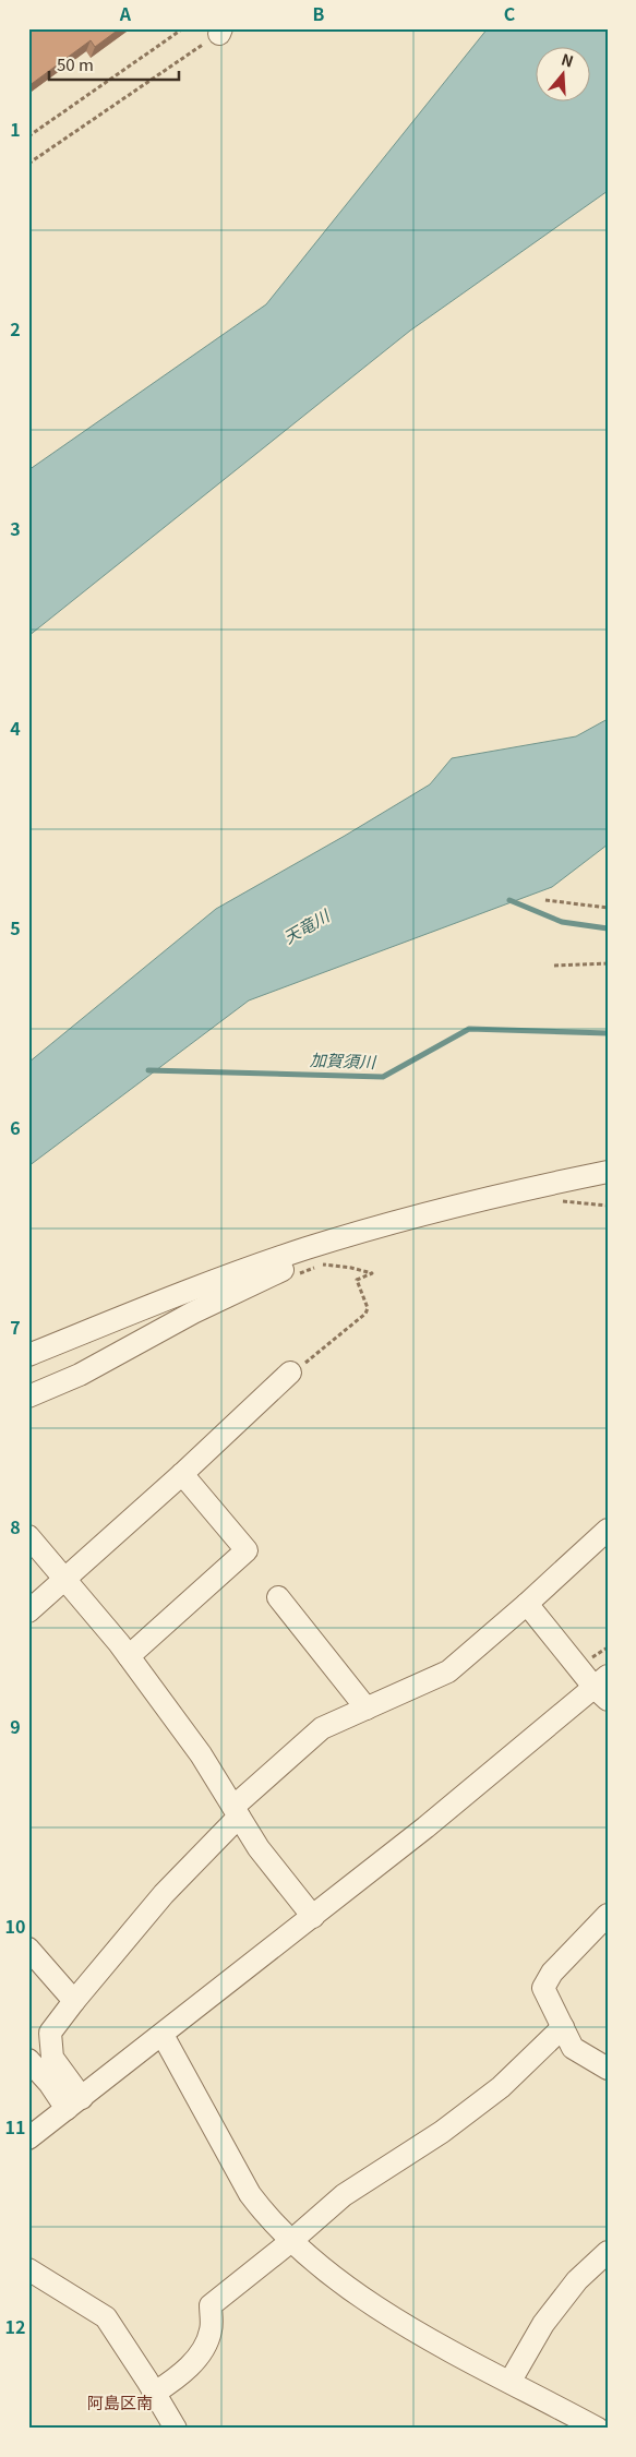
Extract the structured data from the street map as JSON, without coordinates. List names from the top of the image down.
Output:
{
  "districts": ["阿島区南"],
  "water": ["天竜川", "加賀須川"],
  "scale_bar": "50 m",
  "north": "top",
  "grid": {
    "columns": ["A", "B", "C"],
    "rows": [
      "1",
      "2",
      "3",
      "4",
      "5",
      "6",
      "7",
      "8",
      "9",
      "10",
      "11",
      "12"
    ]
  }
}
